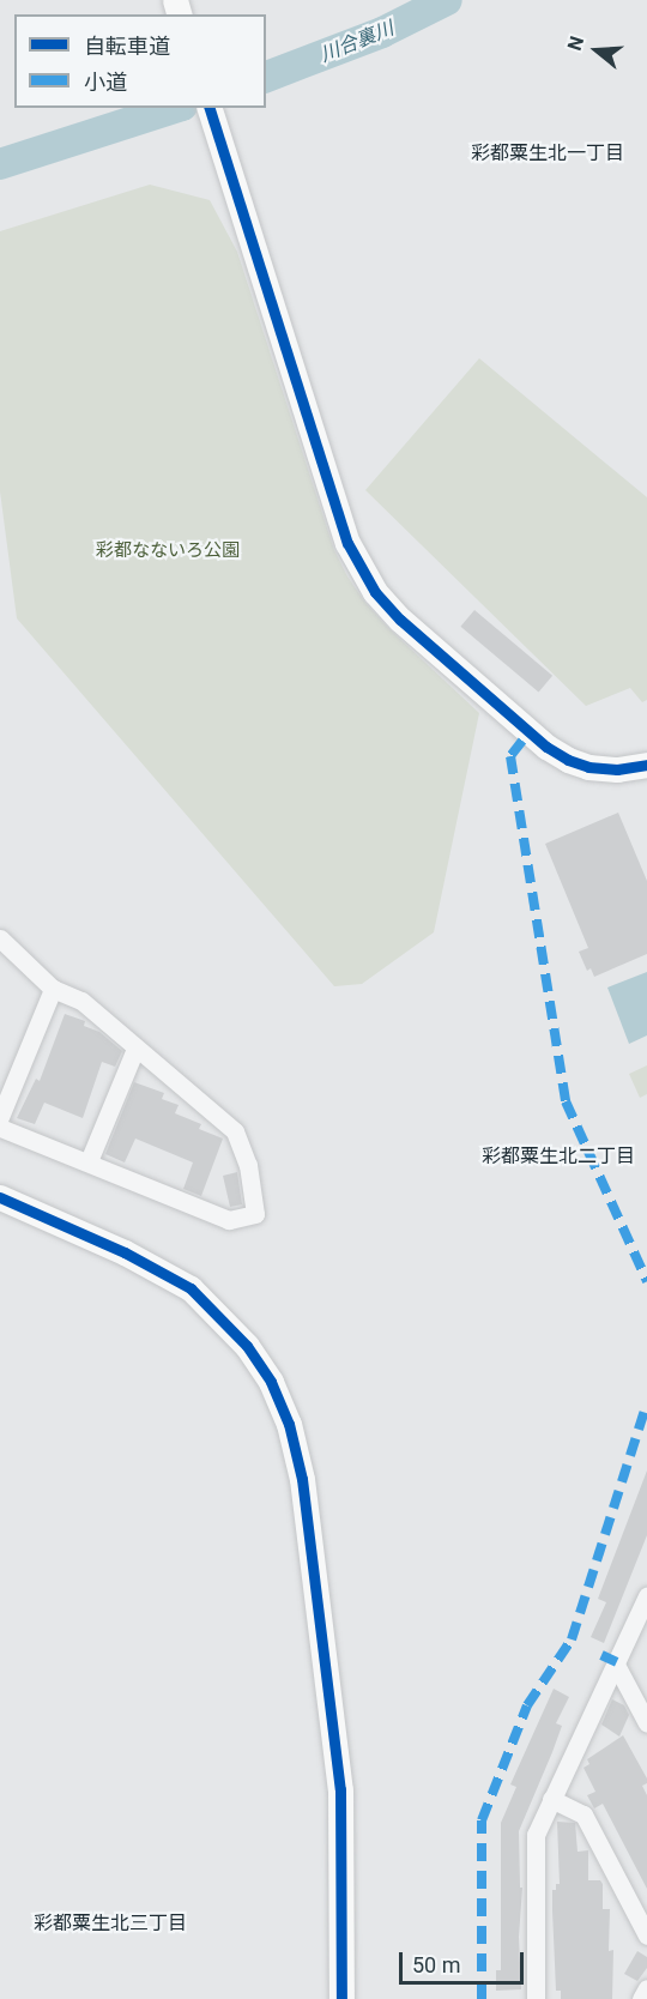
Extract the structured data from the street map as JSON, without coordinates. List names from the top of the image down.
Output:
{
  "districts": ["彩都粟生北一丁目", "彩都粟生北二丁目", "彩都粟生北三丁目"],
  "water": ["川合裏川"],
  "parks": ["彩都なないろ公園"],
  "legend": ["自転車道", "小道"],
  "scale_bar": "50 m",
  "north": "left"
}
